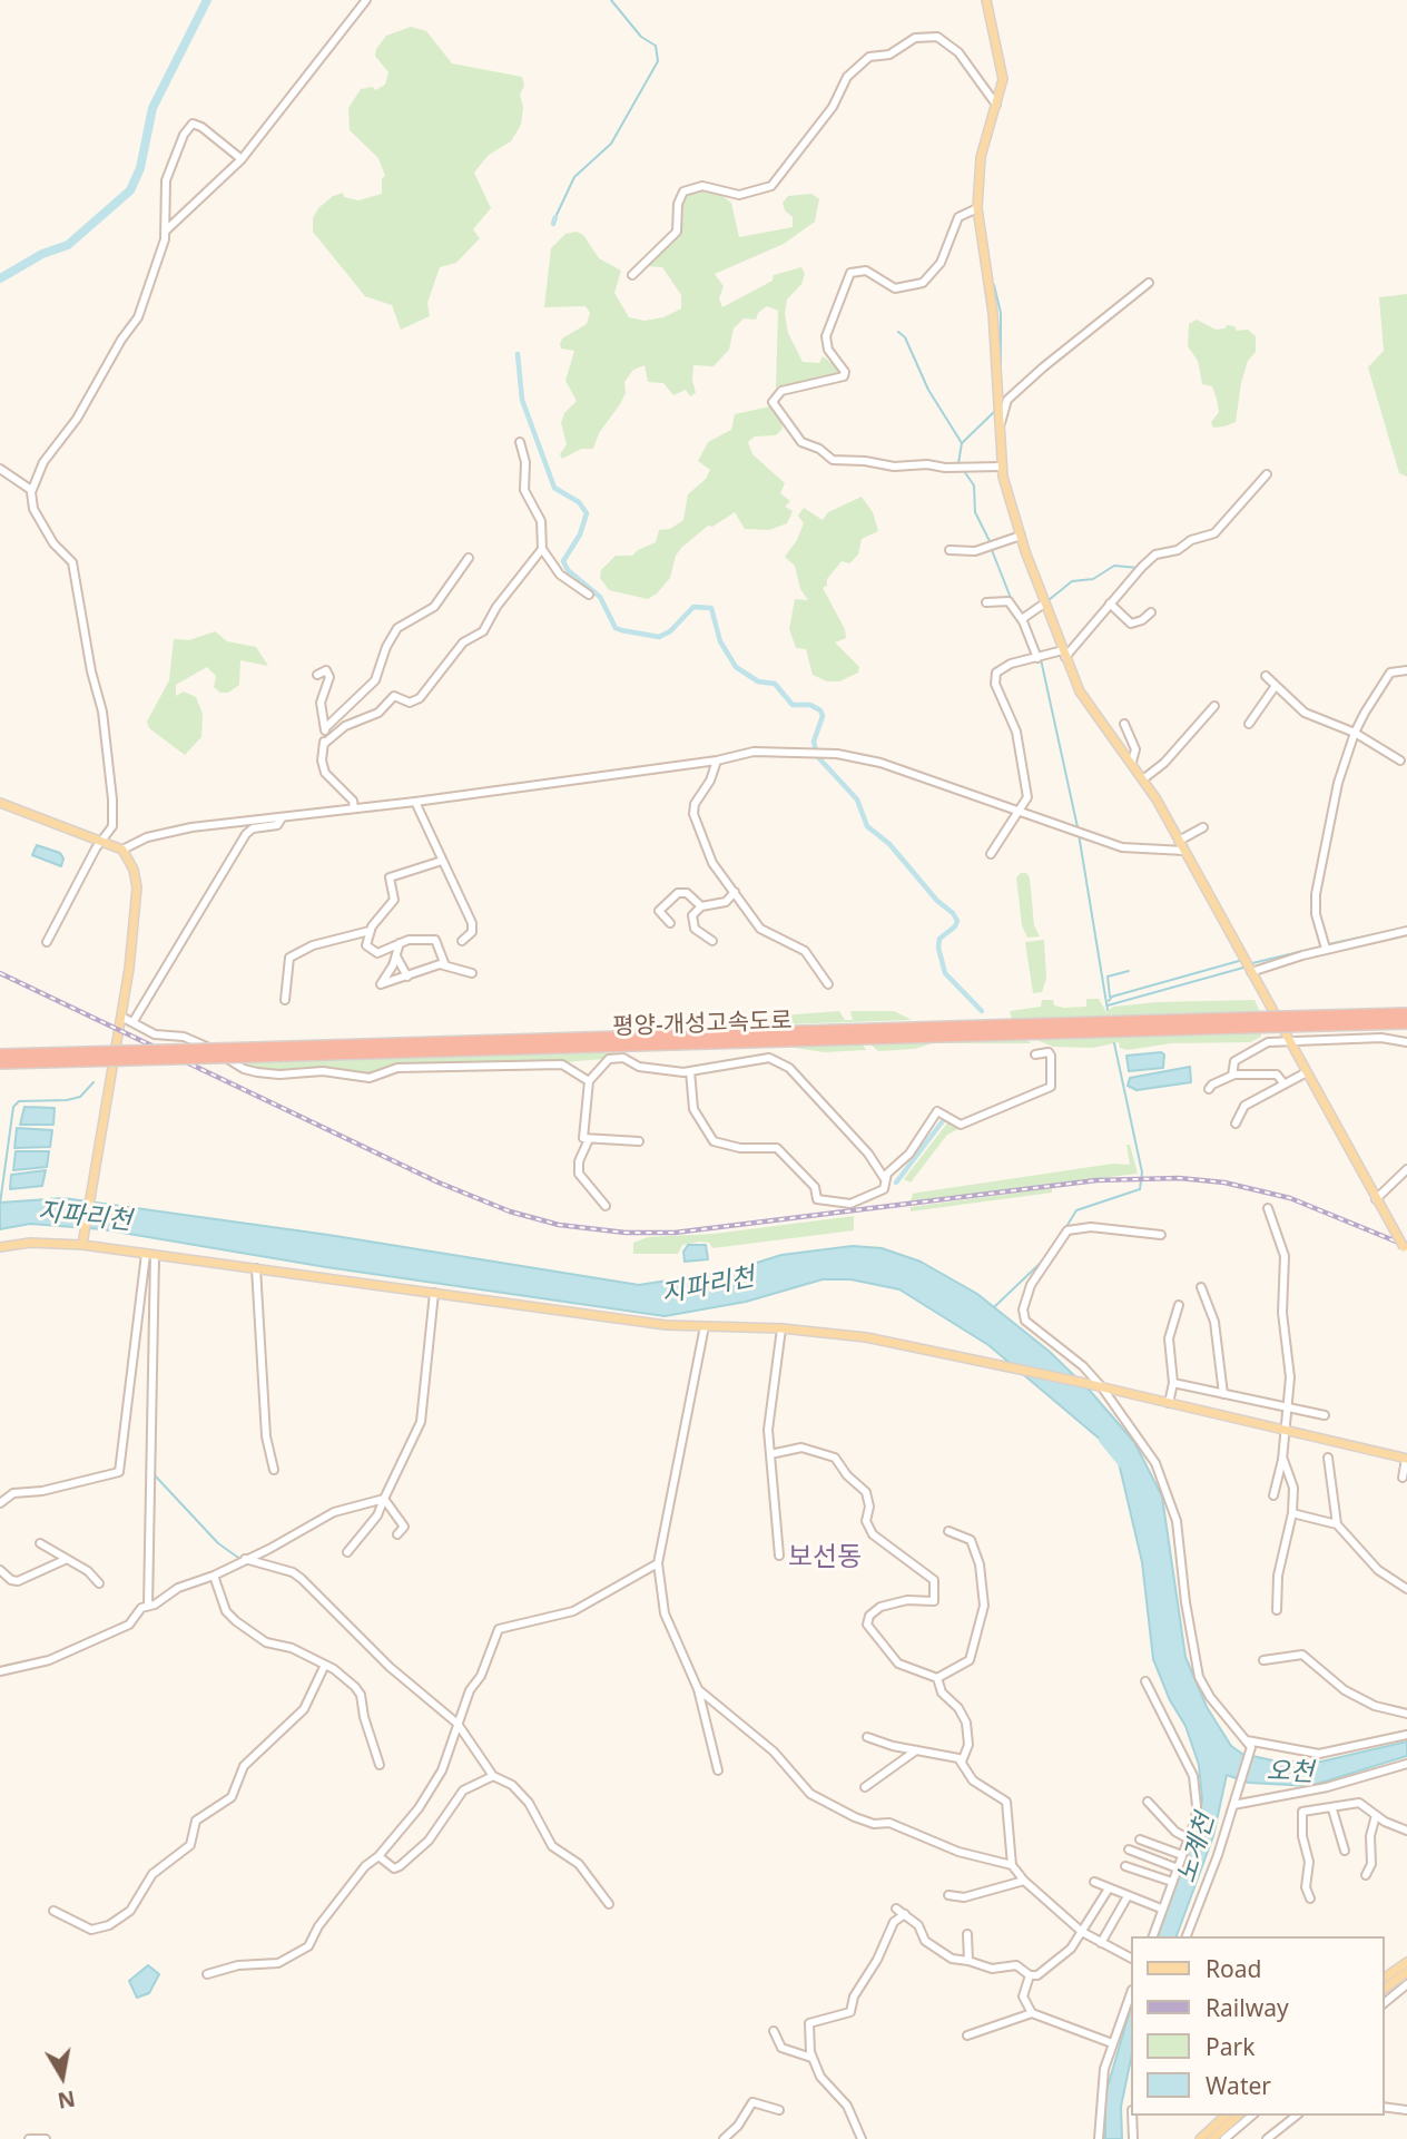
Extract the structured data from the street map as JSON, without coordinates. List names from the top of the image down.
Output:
{
  "streets": {
    "highway": ["평양-개성고속도로"]
  },
  "districts": ["보선동"],
  "water": ["지파리천", "오천", "노계천"],
  "legend": [
    "Road",
    "Railway",
    "Park",
    "Water"
  ],
  "north": "bottom"
}
